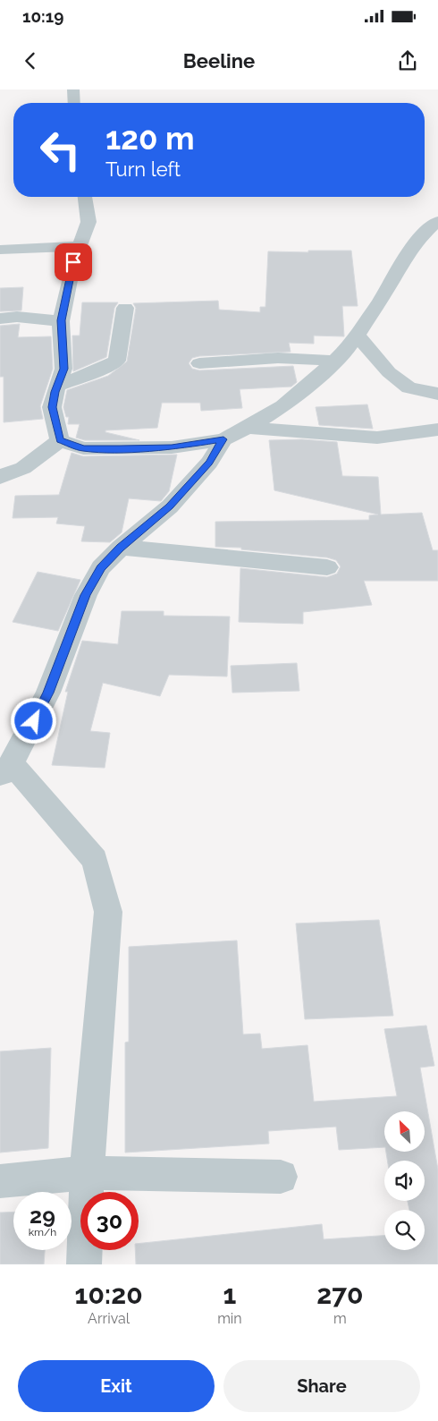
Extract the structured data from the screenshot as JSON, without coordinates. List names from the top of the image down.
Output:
{
  "north": "top left",
  "page": {
    "status": "10:19",
    "header": "Beeline",
    "turn": ["120 m", "Turn left"],
    "speed": "29 km/h",
    "limit": "30",
    "eta": [
      "10:20",
      "Arrival",
      "1",
      "min",
      "270",
      "m"
    ],
    "buttons": ["Exit", "Share"]
  }
}
